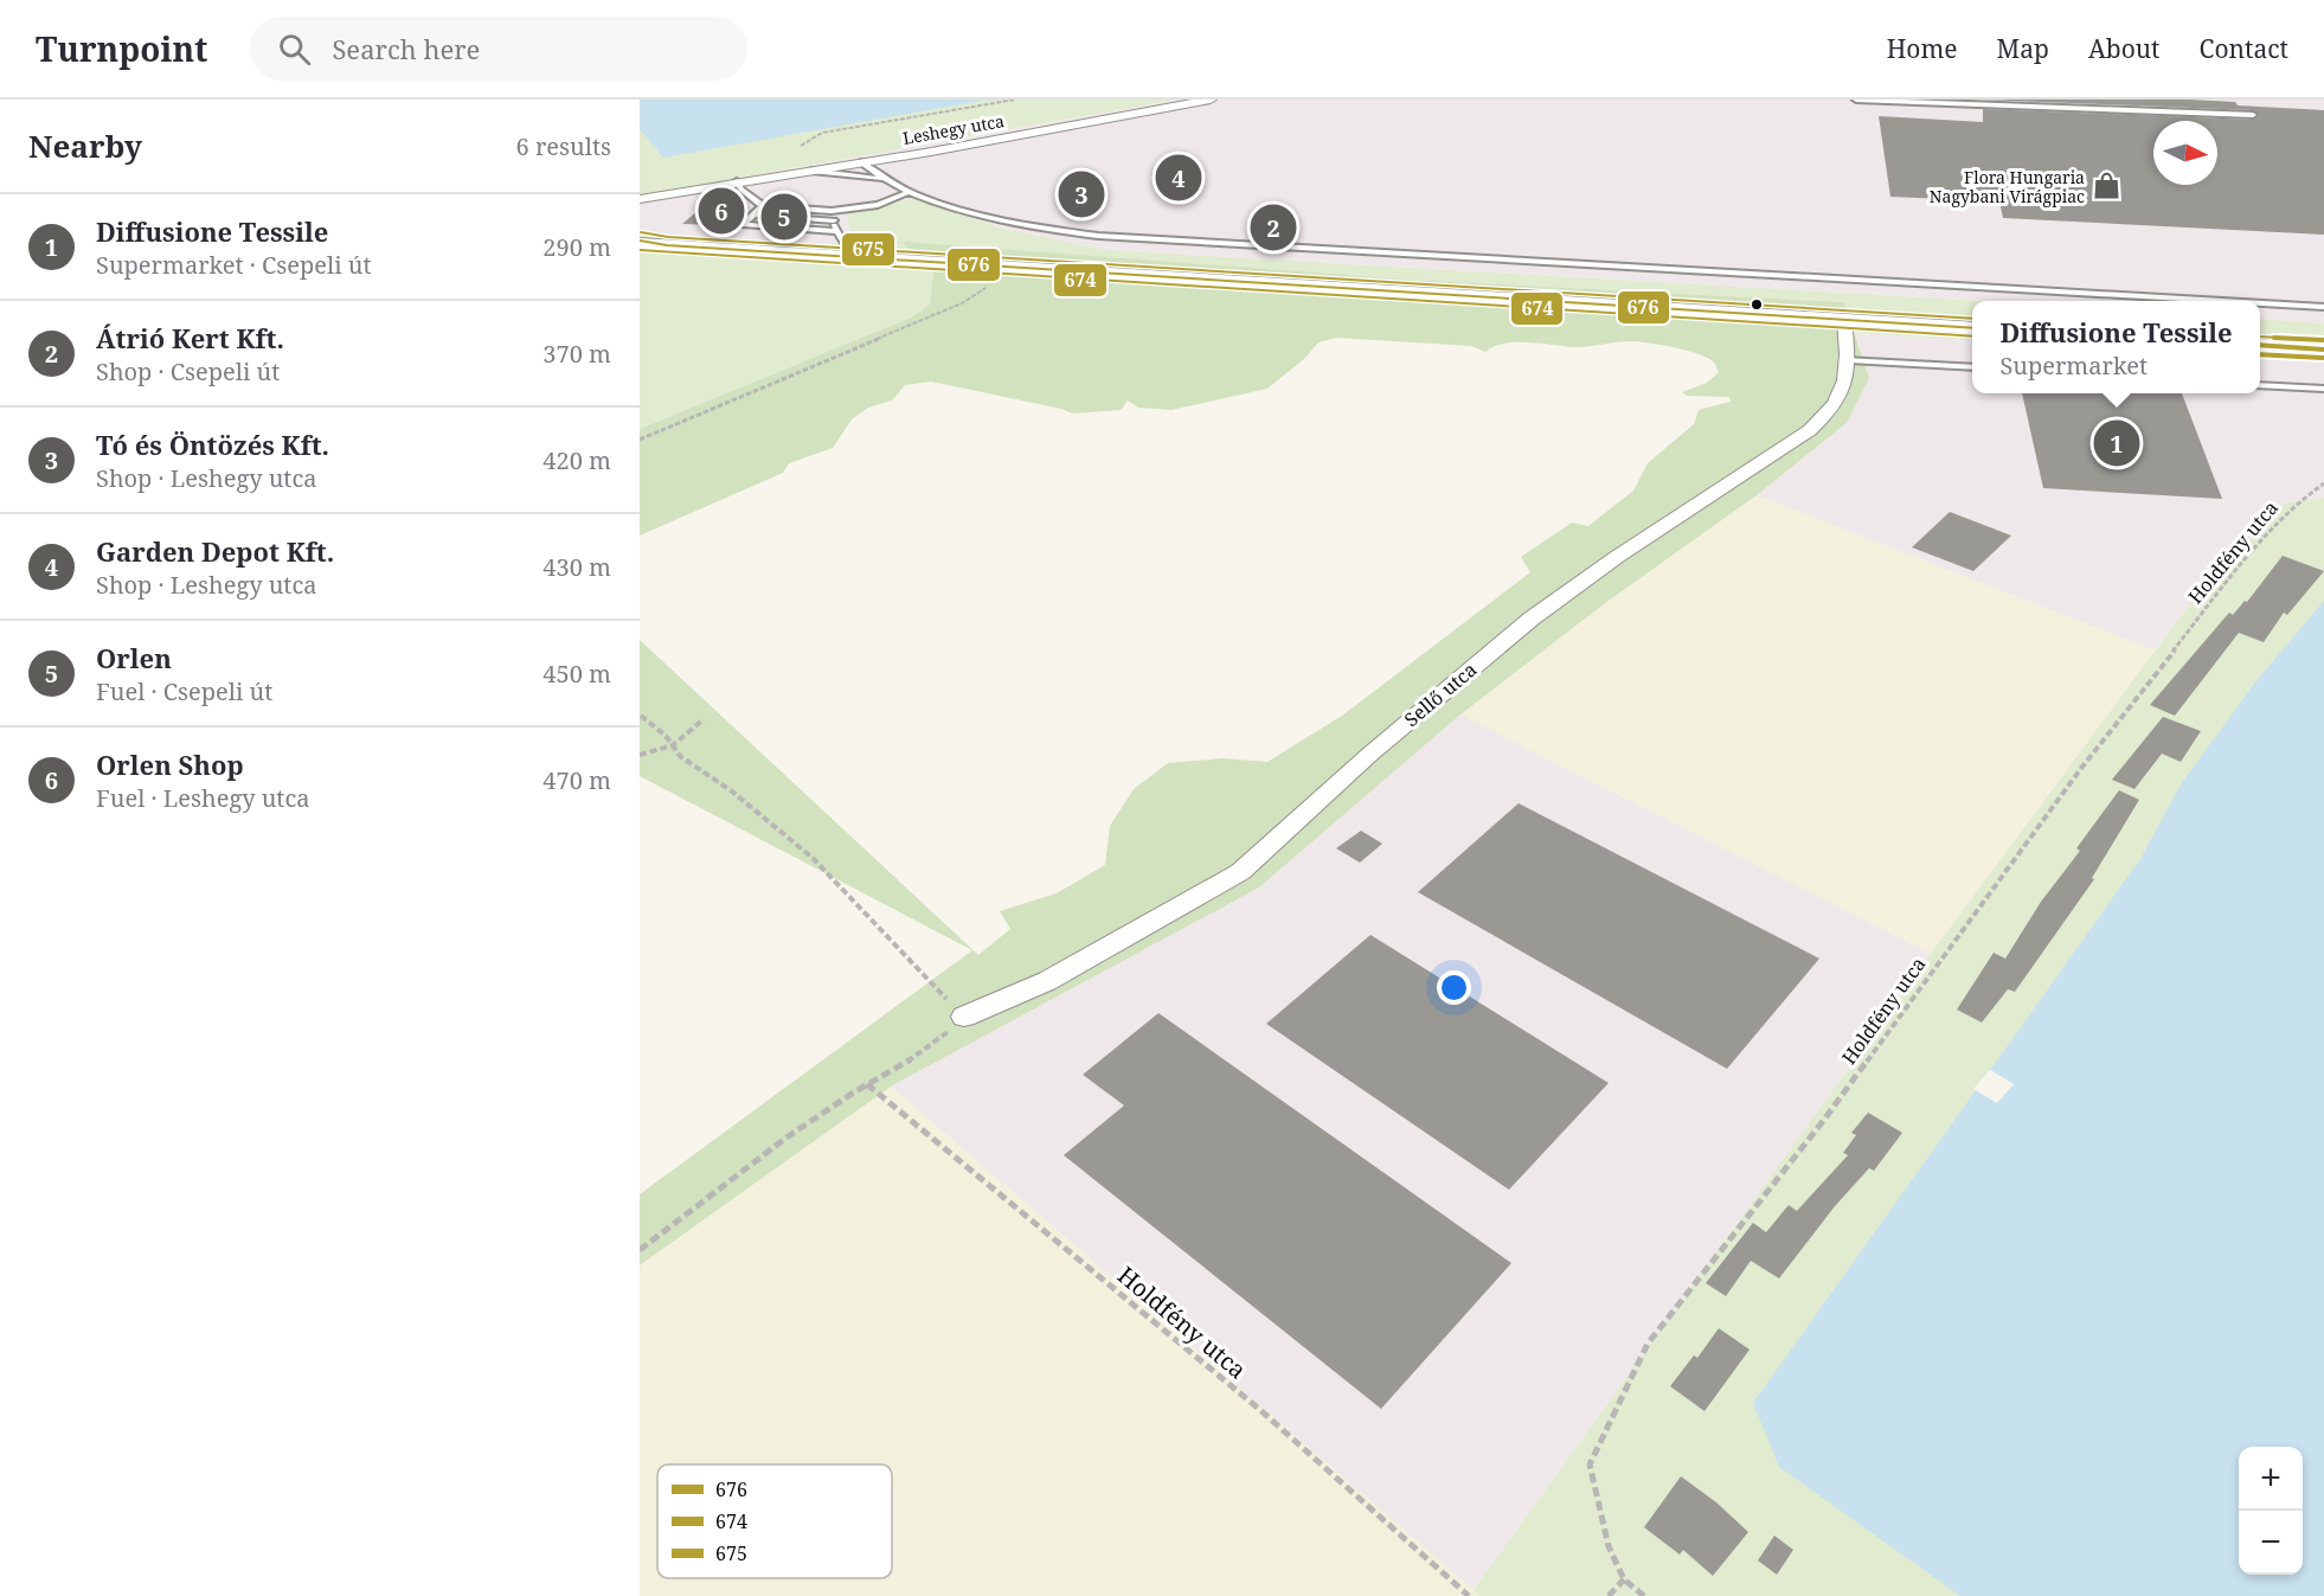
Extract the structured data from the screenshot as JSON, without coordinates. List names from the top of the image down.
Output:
{
  "streets": {
    "street": ["Leshegy utca", "Sellő utca"],
    "path": ["Holdfény utca"]
  },
  "places": {
    "shop": ["Flora Hungaria Nagybani Virágpiac"]
  },
  "lines": ["transit line 675", "transit line 676", "transit line 674"],
  "legend": ["676", "674", "675"],
  "north": "right",
  "page": {
    "header": "Turnpoint",
    "search": "Search here",
    "nav": [
      "Home",
      "Map",
      "About",
      "Contact"
    ],
    "heading": ["Nearby", "6 results"],
    "pins": [
      "4",
      "3",
      "6",
      "5",
      "2",
      "1"
    ],
    "list": [
      {
        "mark": "1",
        "name": "Diffusione Tessile",
        "note": "Supermarket · Csepeli út",
        "value": "290 m"
      },
      {
        "mark": "2",
        "name": "Átrió Kert Kft.",
        "note": "Shop · Csepeli út",
        "value": "370 m"
      },
      {
        "mark": "3",
        "name": "Tó és Öntözés Kft.",
        "note": "Shop · Leshegy utca",
        "value": "420 m"
      },
      {
        "mark": "4",
        "name": "Garden Depot Kft.",
        "note": "Shop · Leshegy utca",
        "value": "430 m"
      },
      {
        "mark": "5",
        "name": "Orlen",
        "note": "Fuel · Csepeli út",
        "value": "450 m"
      },
      {
        "mark": "6",
        "name": "Orlen Shop",
        "note": "Fuel · Leshegy utca",
        "value": "470 m"
      }
    ],
    "popup": ["Diffusione Tessile", "Supermarket"],
    "map_buttons": ["+", "−"]
  }
}
